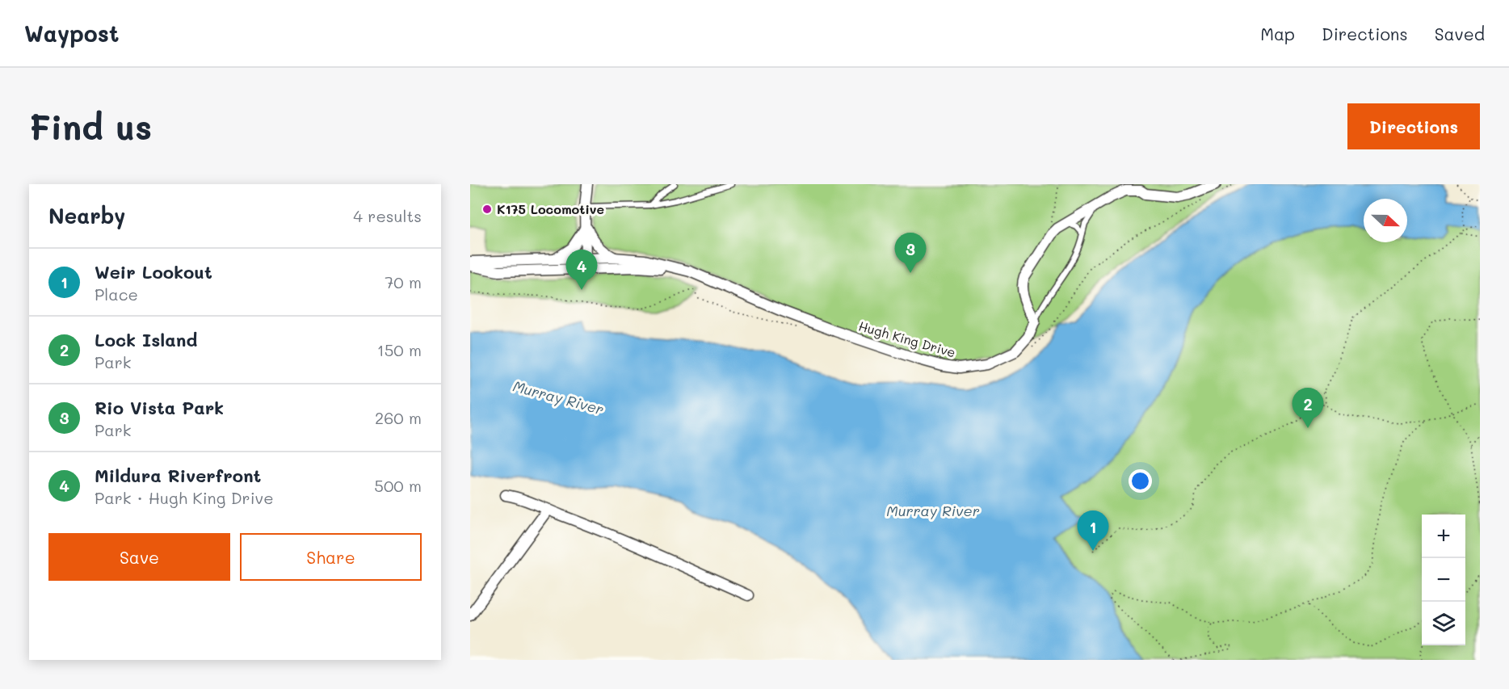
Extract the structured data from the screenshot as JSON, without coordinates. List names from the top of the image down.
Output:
{
  "streets": {
    "street": ["Hugh King Drive"]
  },
  "water": ["Murray River"],
  "places": ["K175 Locomotive"],
  "north": "right",
  "page": {
    "header": "Waypost",
    "nav": ["Map", "Directions", "Saved"],
    "buttons": [
      "Directions",
      ["Save", "Share"]
    ],
    "title": "Find us",
    "heading": ["Nearby", "4 results"],
    "pins": [
      "3",
      "4",
      "2",
      "1"
    ],
    "list": [
      {
        "mark": "1",
        "name": "Weir Lookout",
        "note": "Place",
        "value": "70 m"
      },
      {
        "mark": "2",
        "name": "Lock Island",
        "note": "Park",
        "value": "150 m"
      },
      {
        "mark": "3",
        "name": "Rio Vista Park",
        "note": "Park",
        "value": "260 m"
      },
      {
        "mark": "4",
        "name": "Mildura Riverfront",
        "note": "Park · Hugh King Drive",
        "value": "500 m"
      }
    ],
    "map_buttons": ["+", "−"]
  }
}
